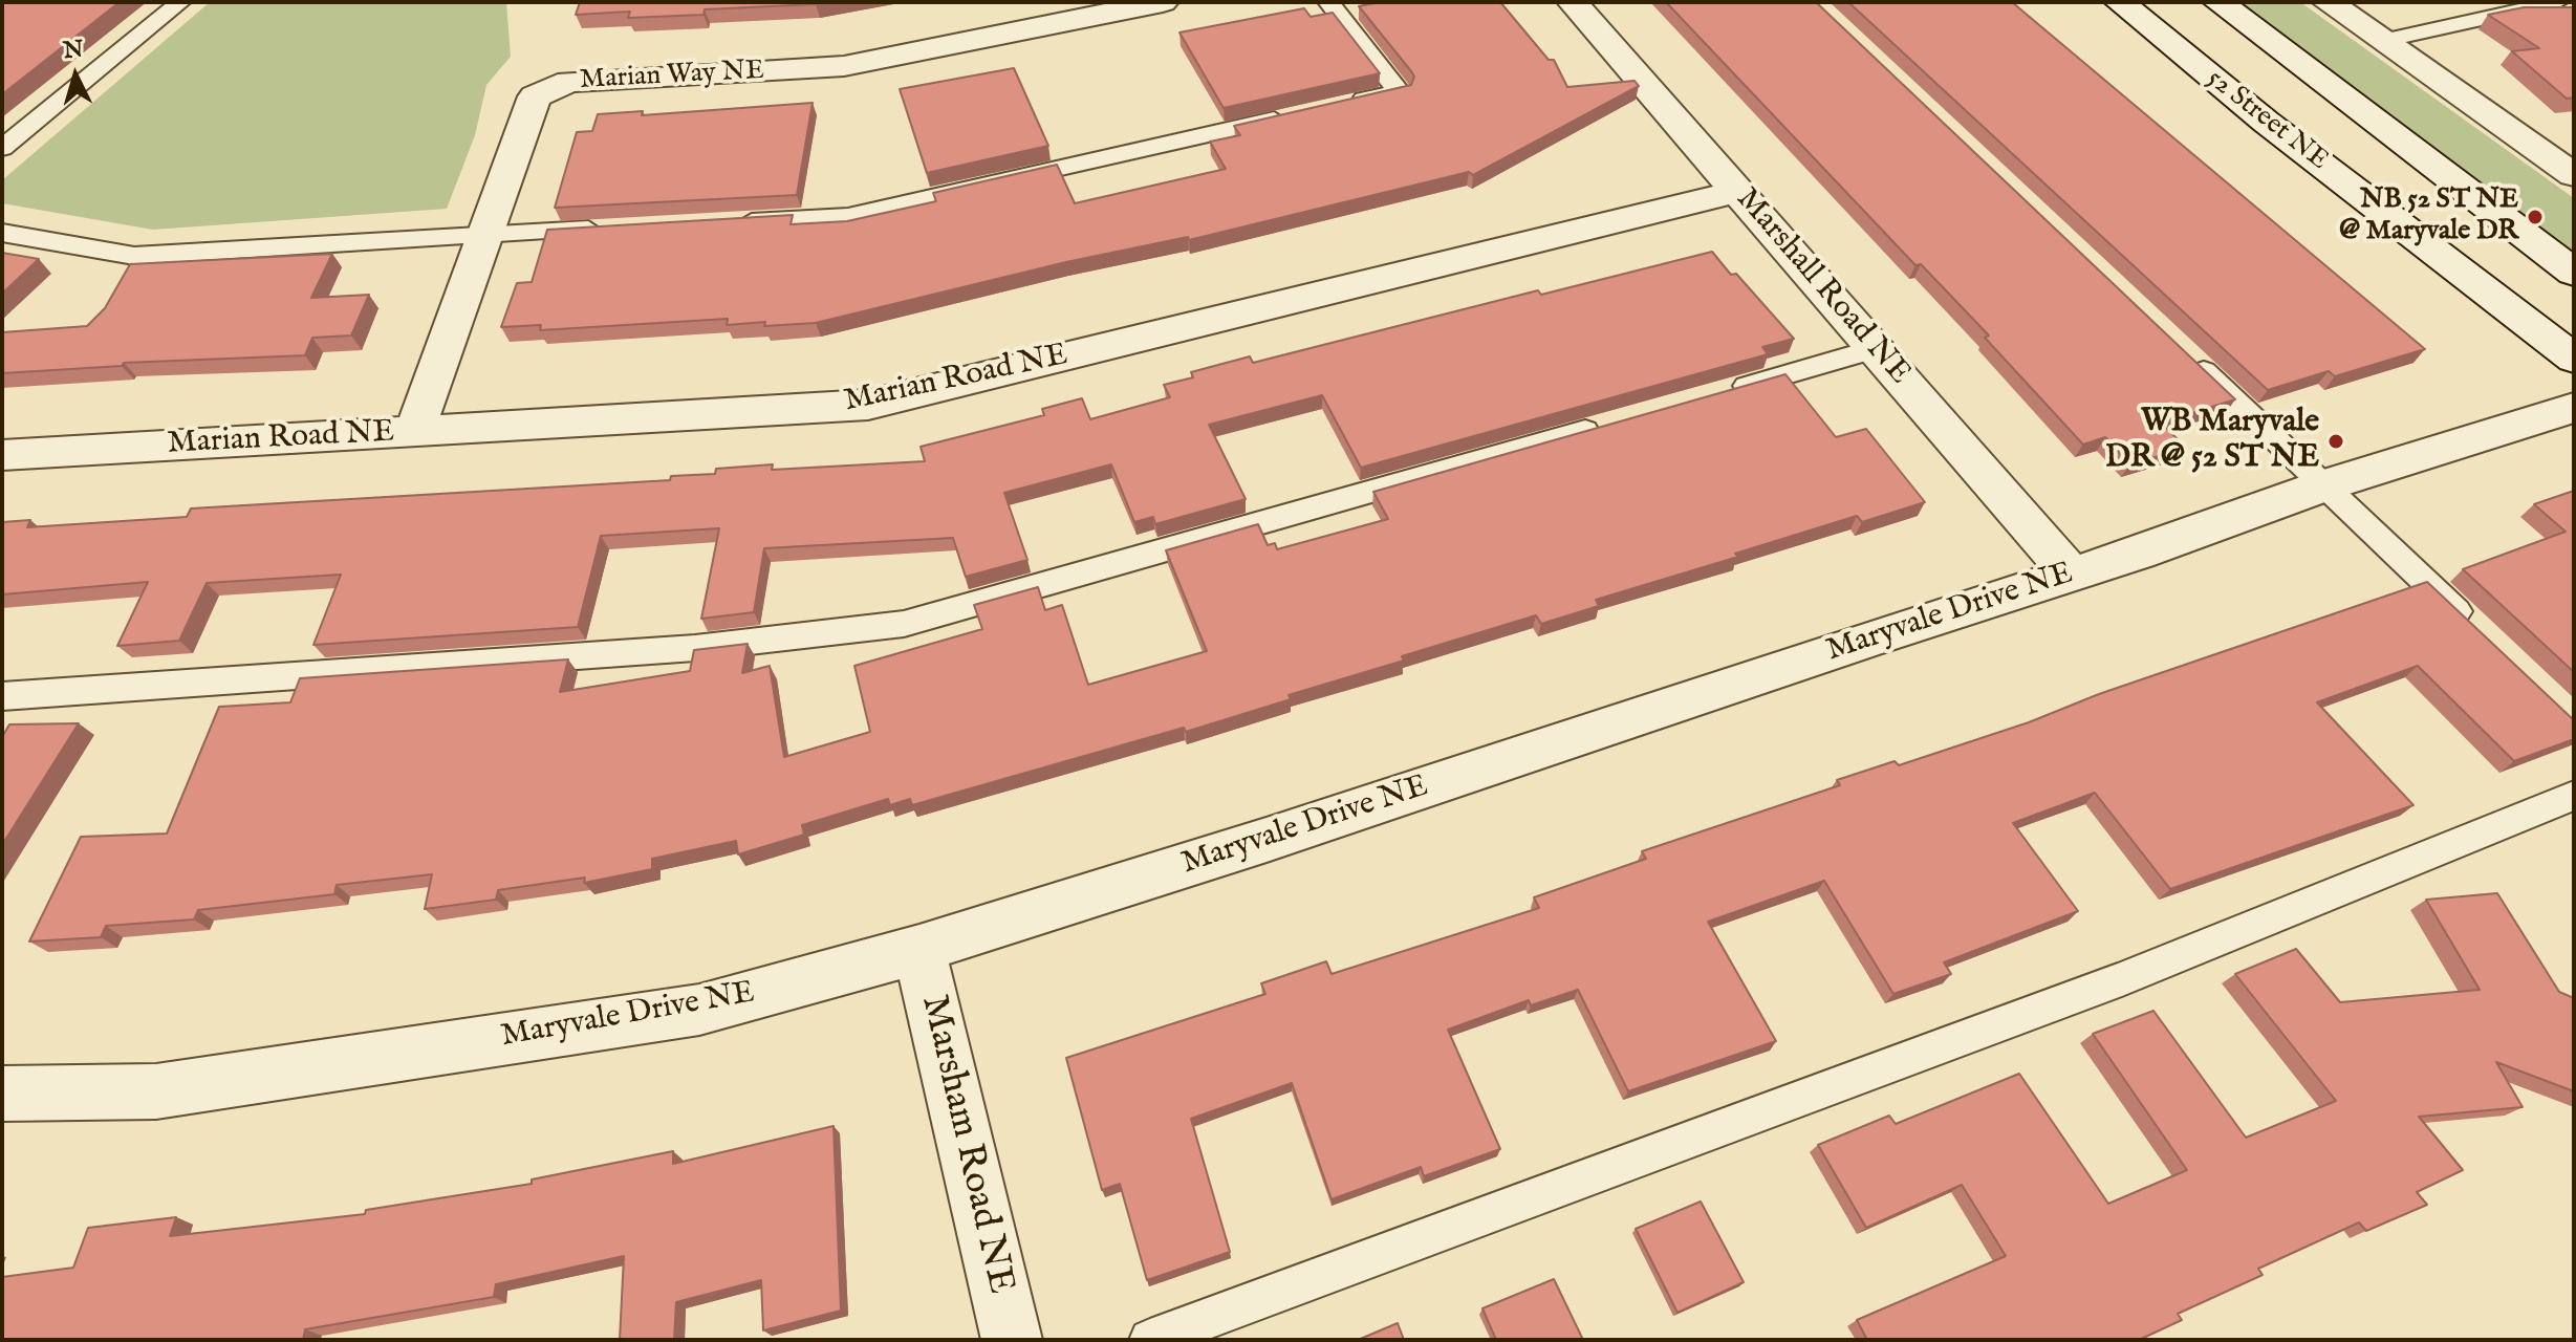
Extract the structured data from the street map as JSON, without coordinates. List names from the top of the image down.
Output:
{
  "streets": {
    "street": [
      "Marian Way NE",
      "52 Street NE",
      "Marshall Road NE",
      "Marian Road NE",
      "Maryvale Drive NE",
      "Marsham Road NE"
    ]
  },
  "crossings": [
    ["Marian Way NE", "Marian Road NE"],
    ["Marshall Road NE", "Marian Road NE"],
    ["Marshall Road NE", "Maryvale Drive NE"],
    ["Maryvale Drive NE", "Marsham Road NE"]
  ],
  "places": ["NB 52 ST NE @ Maryvale DR", "WB Maryvale DR @ 52 ST NE"],
  "north": "top"
}
